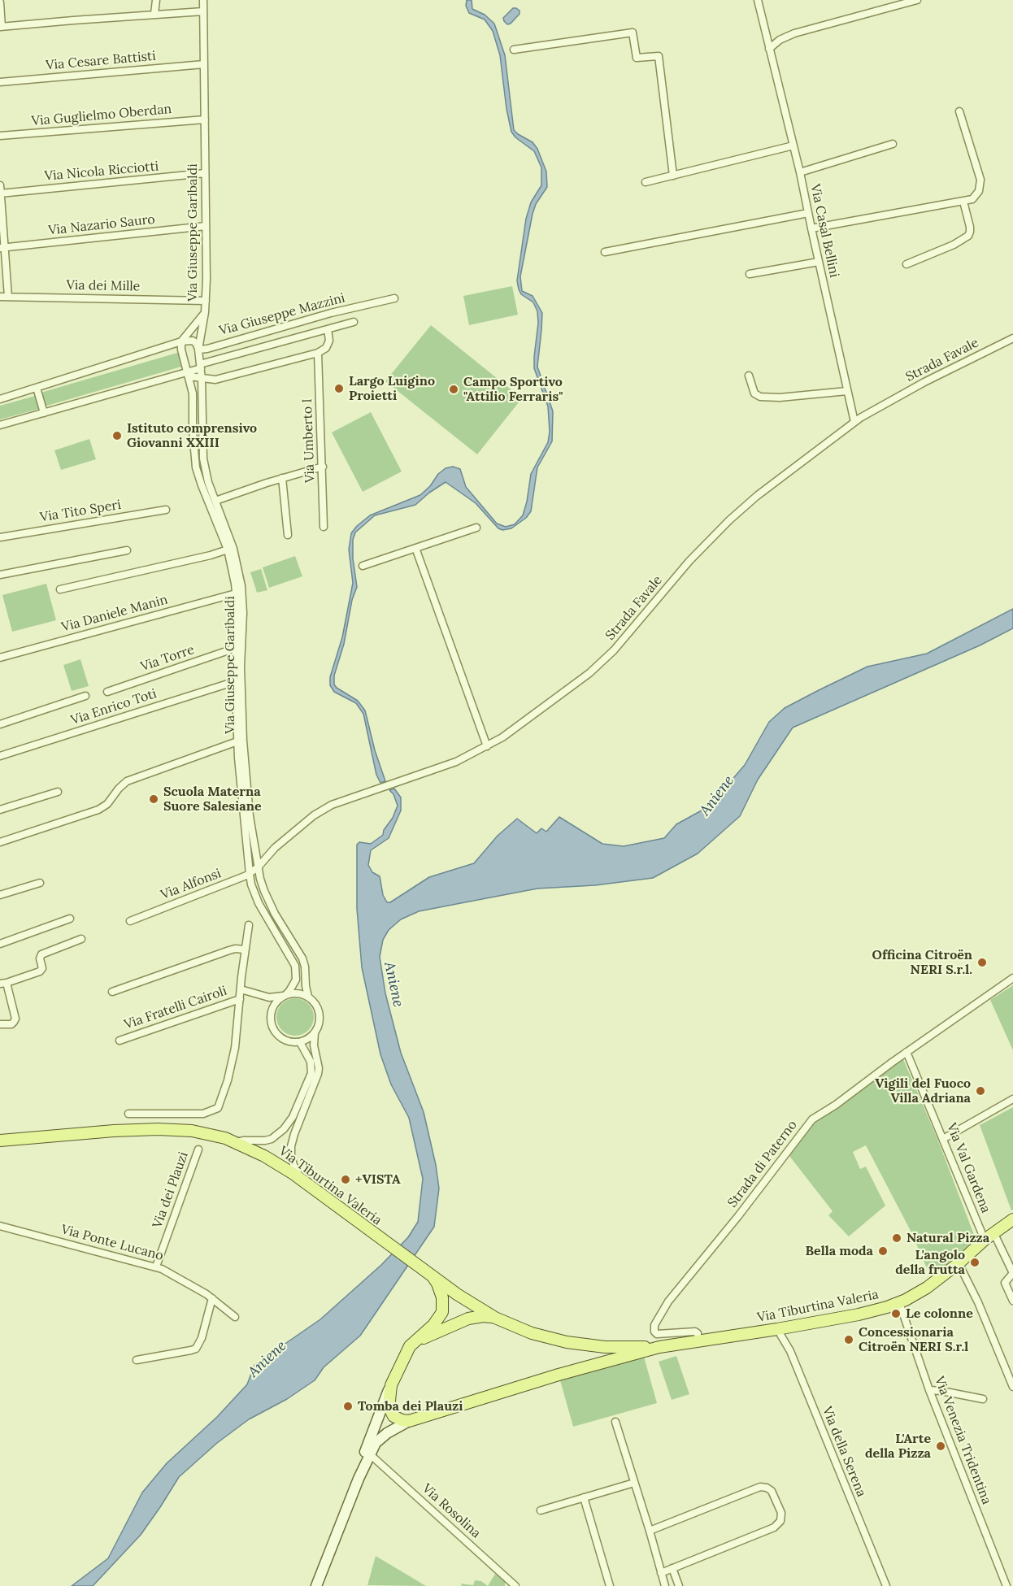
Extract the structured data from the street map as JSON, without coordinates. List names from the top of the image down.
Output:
{
  "streets": {
    "main road": ["Via Tiburtina Valeria"],
    "street": [
      "Via Cesare Battisti",
      "Via Guglielmo Oberdan",
      "Via Nicola Ricciotti",
      "Via Nazario Sauro",
      "Via Casal Bellini",
      "Via Giuseppe Garibaldi",
      "Via dei Mille",
      "Via Giuseppe Mazzini",
      "Strada Favale",
      "Via Umberto I",
      "Via Tito Speri",
      "Via Daniele Manin",
      "Via Torre",
      "Via Enrico Toti",
      "Via Alfonsi",
      "Via Fratelli Cairoli",
      "Strada di Paterno",
      "Via Val Gardena",
      "Via dei Plauzi",
      "Via Ponte Lucano",
      "Via Venezia Tridentina",
      "Via della Serena",
      "Via Rosolina"
    ]
  },
  "crossings": [
    ["Via Cesare Battisti", "Via Giuseppe Garibaldi"],
    ["Via Guglielmo Oberdan", "Via Giuseppe Garibaldi"],
    ["Via Nicola Ricciotti", "Via Giuseppe Garibaldi"],
    ["Via Nazario Sauro", "Via Giuseppe Garibaldi"],
    ["Via Casal Bellini", "Strada Favale"],
    ["Via Giuseppe Garibaldi", "Via dei Mille"],
    ["Via Giuseppe Garibaldi", "Via Giuseppe Mazzini"],
    ["Via Giuseppe Garibaldi", "Strada Favale"],
    ["Via Giuseppe Garibaldi", "Via Daniele Manin"],
    ["Via Giuseppe Garibaldi", "Via Torre"],
    ["Via Giuseppe Garibaldi", "Via Enrico Toti"],
    ["Via Giuseppe Garibaldi", "Via Alfonsi"],
    ["Via Giuseppe Garibaldi", "Via Fratelli Cairoli"],
    ["Strada Favale", "Via Alfonsi"],
    ["Strada di Paterno", "Via Val Gardena"],
    ["Strada di Paterno", "Via Tiburtina Valeria"],
    ["Via Val Gardena", "Via Tiburtina Valeria"],
    ["Via Tiburtina Valeria", "Via Venezia Tridentina"],
    ["Via Tiburtina Valeria", "Via della Serena"],
    ["Via dei Plauzi", "Via Ponte Lucano"]
  ],
  "water": ["Aniene"],
  "places": [
    "Largo Luigino Proietti",
    "Campo Sportivo \"Attilio Ferraris\"",
    "Istituto comprensivo Giovanni XXIII",
    "Scuola Materna Suore Salesiane",
    "Officina Citroën NERI S.r.l.",
    "Vigili del Fuoco Villa Adriana",
    "+VISTA",
    "Natural Pizza",
    "Bella moda",
    "L'angolo della frutta",
    "Le colonne",
    "Concessionaria Citroën NERI S.r.l",
    "Tomba dei Plauzi",
    "L'Arte della Pizza"
  ]
}
